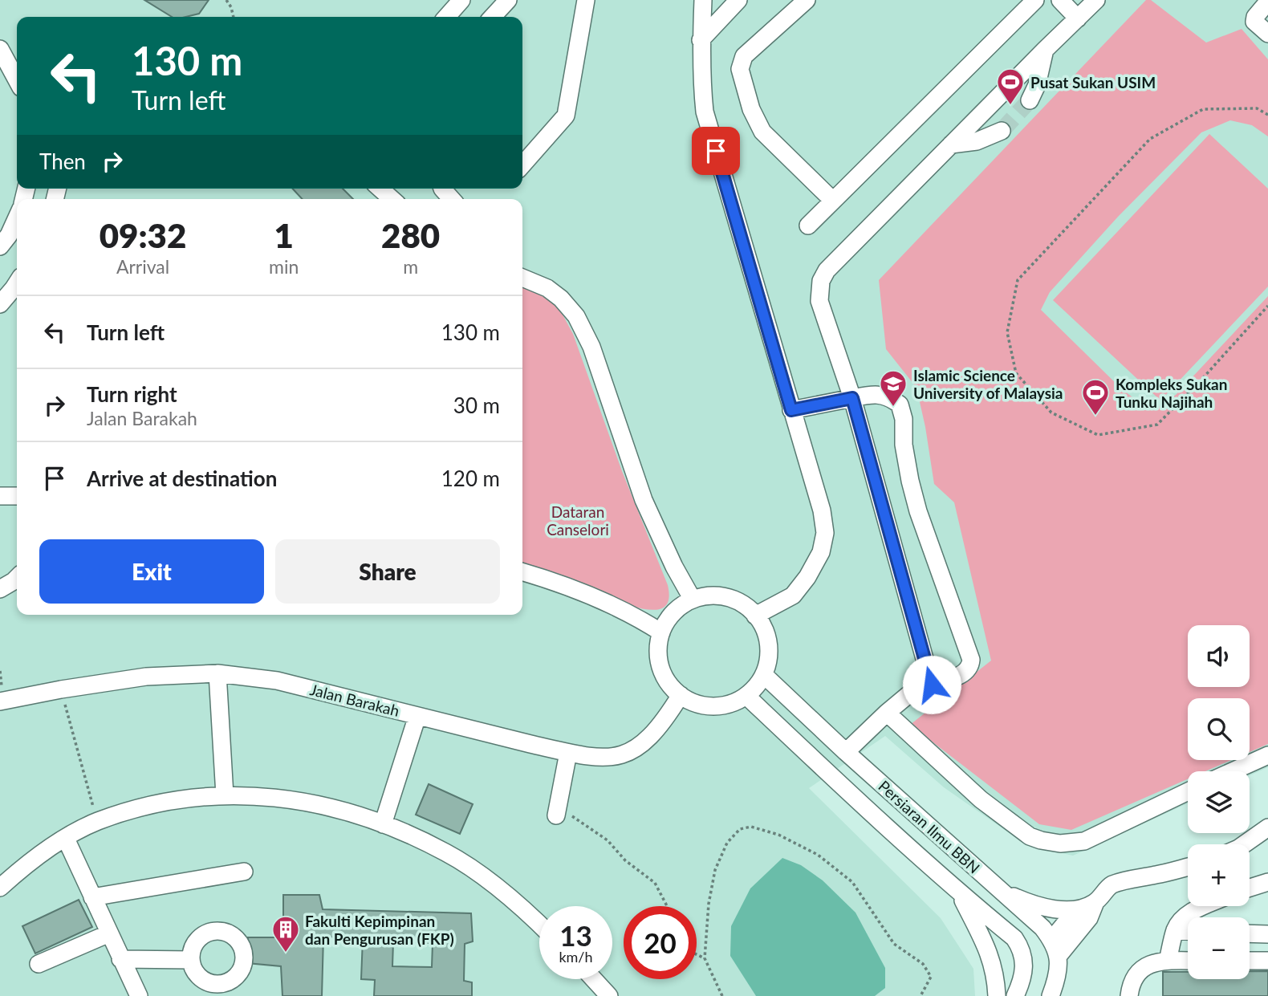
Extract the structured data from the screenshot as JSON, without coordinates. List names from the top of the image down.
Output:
{
  "streets": {
    "street": ["Jalan Barakah", "Persiaran Ilmu BBN"]
  },
  "crossings": [
    ["Jalan Barakah", "Persiaran Ilmu BBN"]
  ],
  "parks": ["Dataran Canselori"],
  "places": {
    "sports": ["Pusat Sukan USIM", "Kompleks Sukan Tunku Najihah"],
    "school or university": ["Islamic Science University of Malaysia"],
    "building": ["Fakulti Kepimpinan dan Pengurusan (FKP)"]
  },
  "page": {
    "turn": ["130 m", "Turn left"],
    "then": "Then",
    "eta": [
      "09:32",
      "Arrival",
      "1",
      "min",
      "280",
      "m"
    ],
    "list": [
      {
        "name": "Turn left",
        "value": "130 m"
      },
      {
        "name": "Turn right",
        "note": "Jalan Barakah",
        "value": "30 m"
      },
      {
        "name": "Arrive at destination",
        "value": "120 m"
      }
    ],
    "buttons": ["Exit", "Share"],
    "map_buttons": ["+", "−"],
    "speed": "13 km/h",
    "limit": "20"
  }
}
